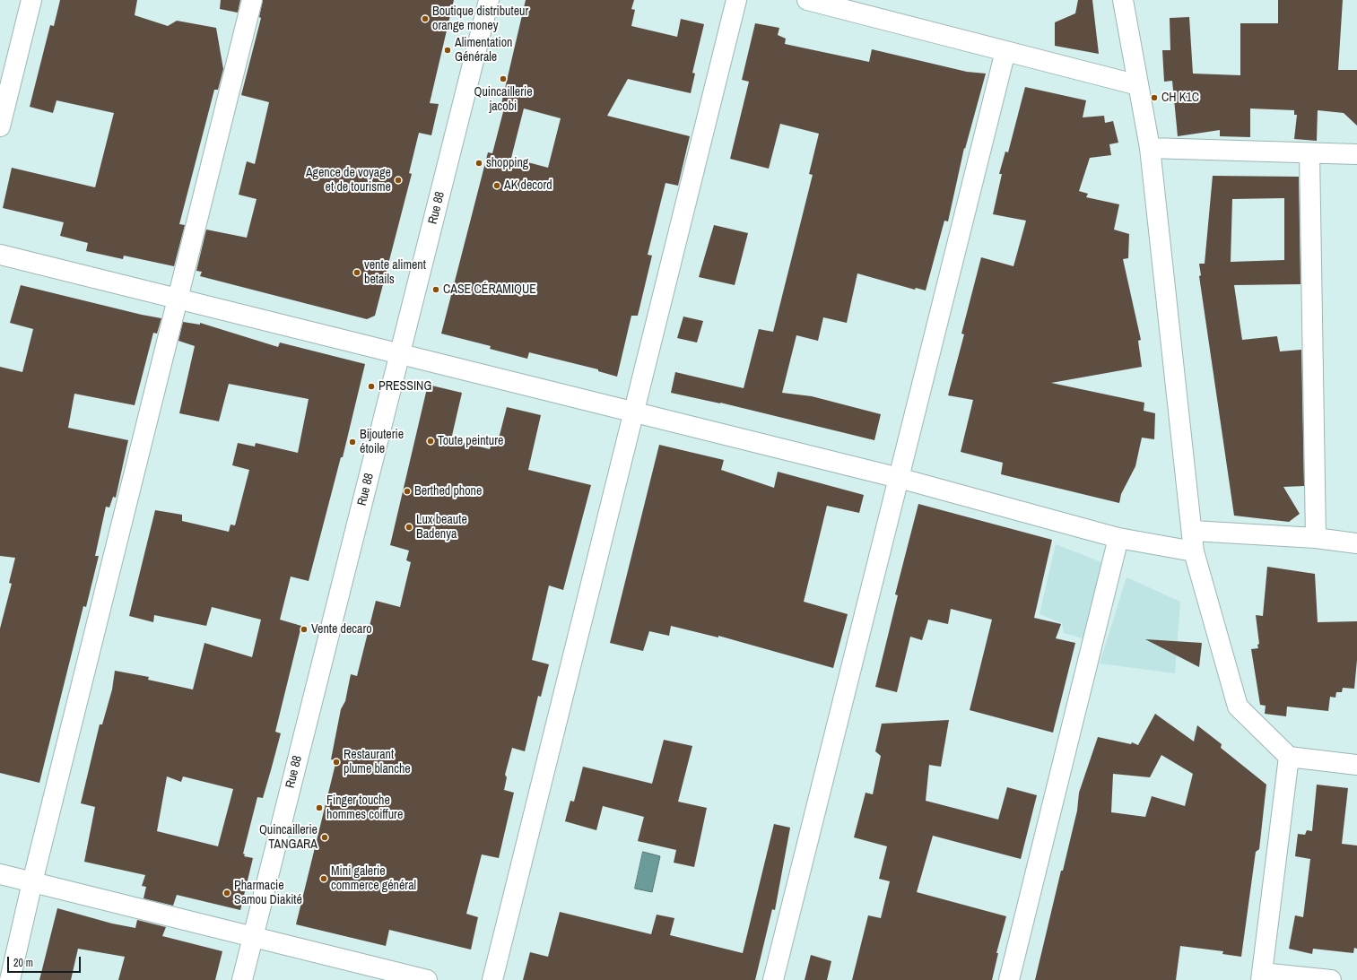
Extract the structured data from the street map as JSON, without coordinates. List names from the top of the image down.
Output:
{
  "streets": {
    "street": ["Rue 88"]
  },
  "places": [
    "Boutique distributeur orange money",
    "Alimentation Générale",
    "Quincaillerie jacobi",
    "CH K1C",
    "shopping",
    "Agence de voyage et de tourisme",
    "AK decord",
    "vente aliment betails",
    "CASE CÉRAMIQUE",
    "PRESSING",
    "Toute peinture",
    "Bijouterie étoile",
    "Berthed phone",
    "Lux beaute Badenya",
    "Vente decaro",
    "Restaurant plume blanche",
    "Finger touche hommes coiffure",
    "Quincaillerie TANGARA",
    "Mini galerie commerce général",
    "Pharmacie Samou Diakité"
  ],
  "scale_bar": "20 m"
}
